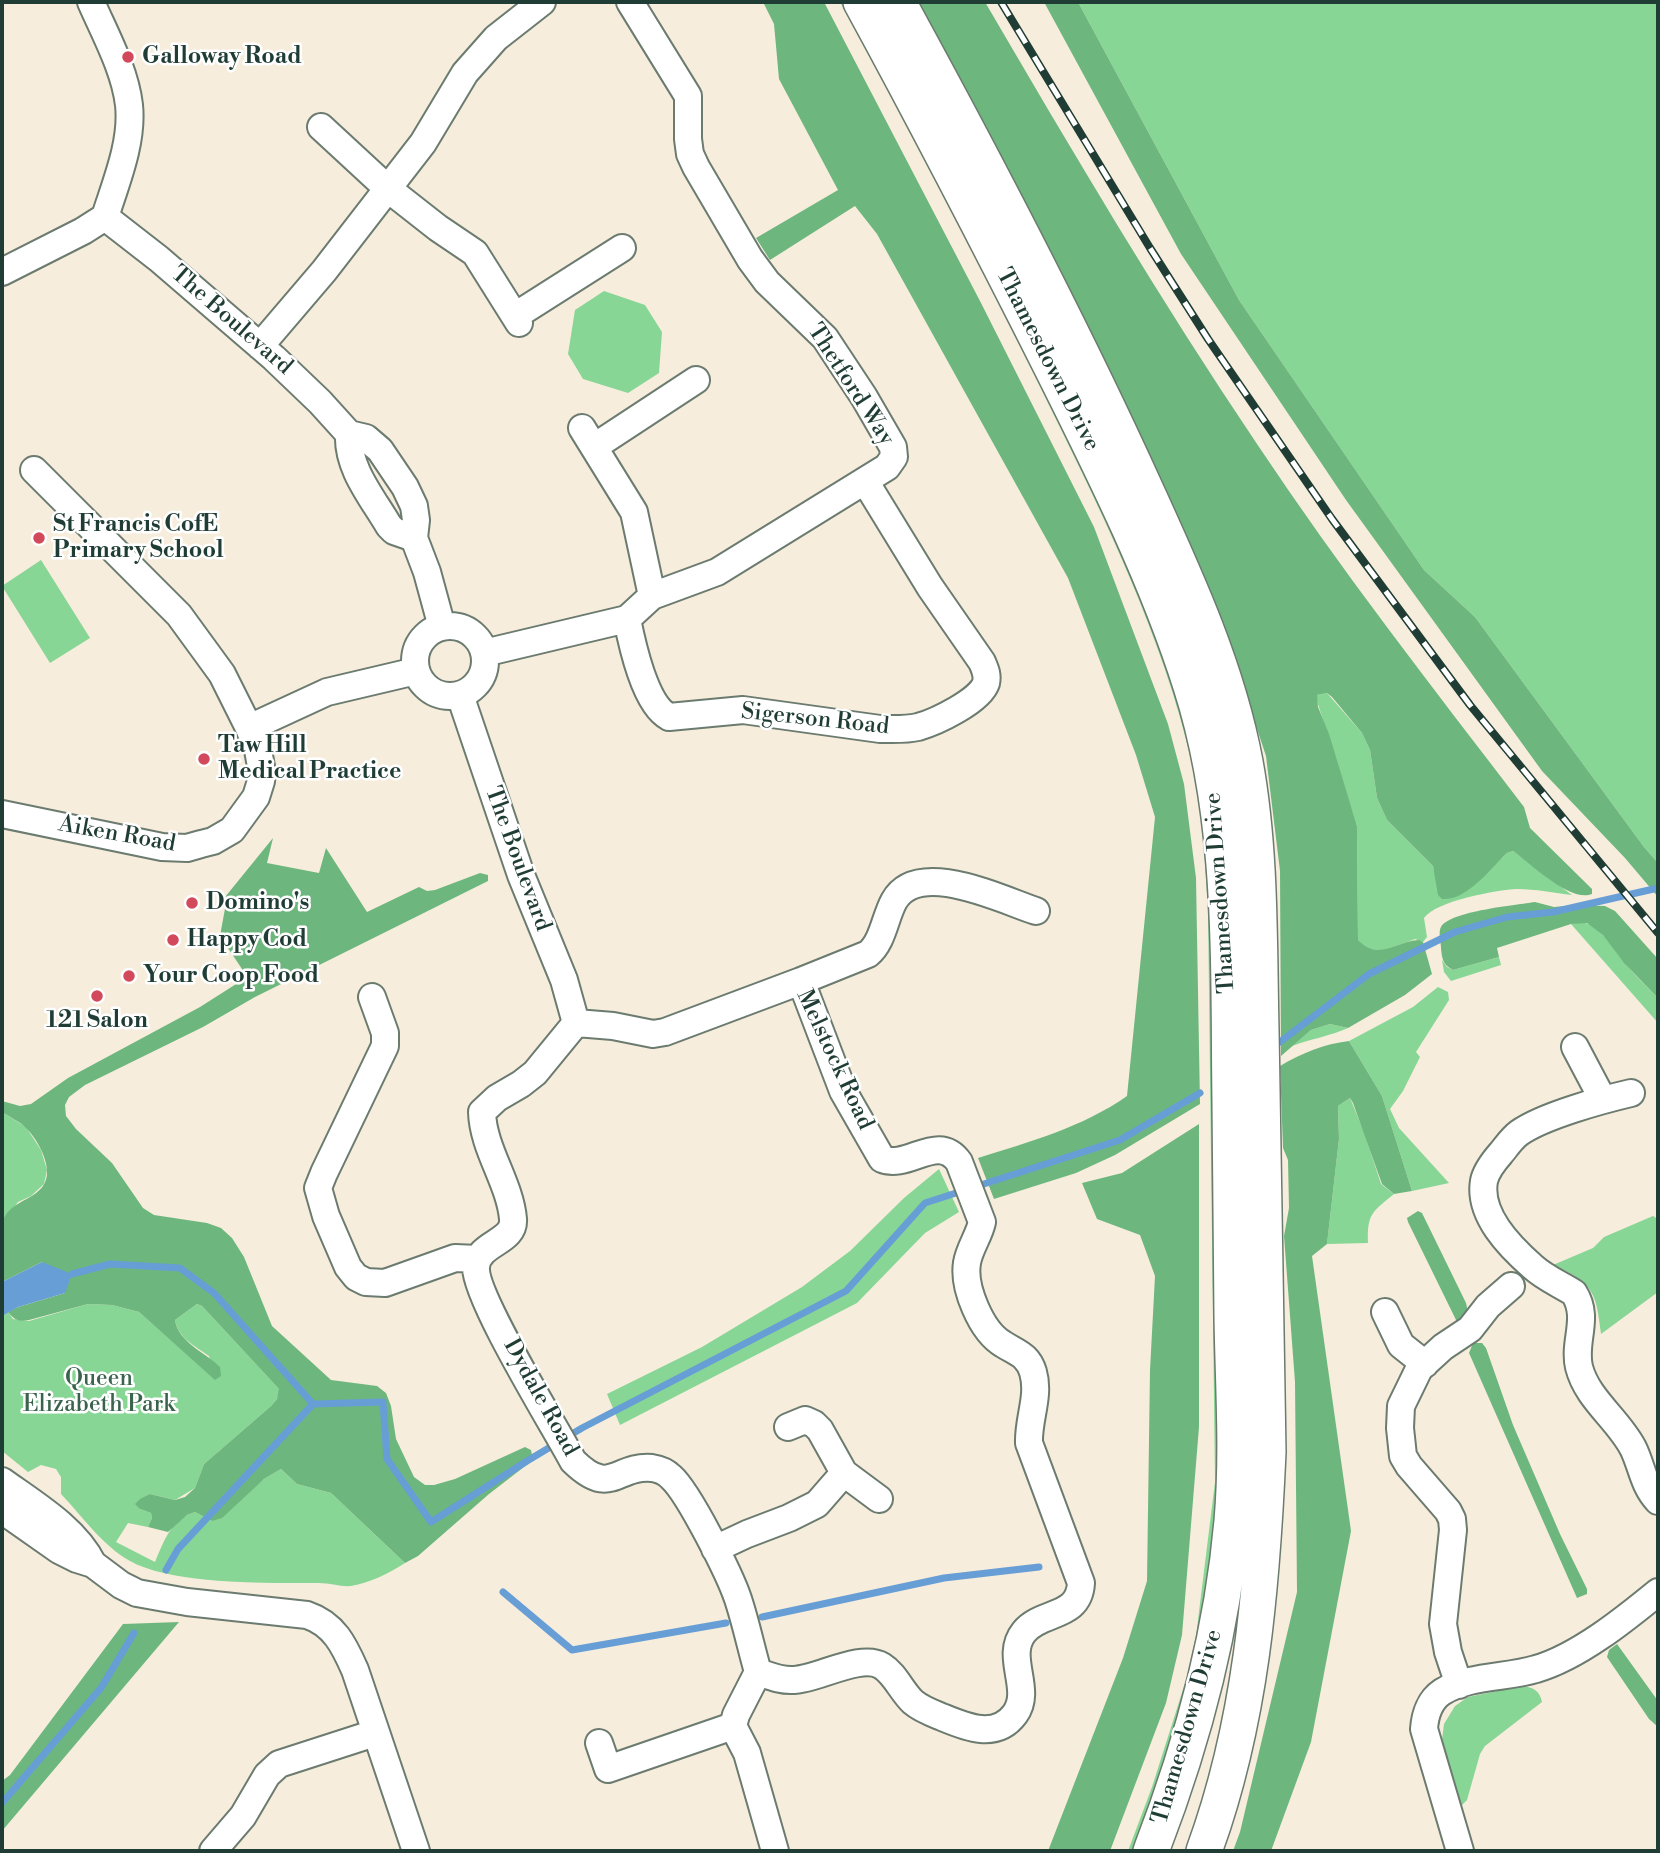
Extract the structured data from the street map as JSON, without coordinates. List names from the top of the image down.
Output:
{
  "streets": {
    "main road": ["Thamesdown Drive"],
    "street": [
      "The Boulevard",
      "Thetford Way",
      "Sigerson Road",
      "Aiken Road",
      "Melstock Road",
      "Dydale Road"
    ]
  },
  "crossings": [
    ["The Boulevard", "Thetford Way"],
    ["The Boulevard", "Melstock Road"],
    ["Thetford Way", "Sigerson Road"],
    ["Melstock Road", "Dydale Road"]
  ],
  "parks": ["Queen Elizabeth Park"],
  "places": [
    "Galloway Road",
    "St Francis CofE Primary School",
    "Taw Hill Medical Practice",
    "Domino's",
    "Happy Cod",
    "Your Coop Food",
    "121 Salon"
  ]
}
